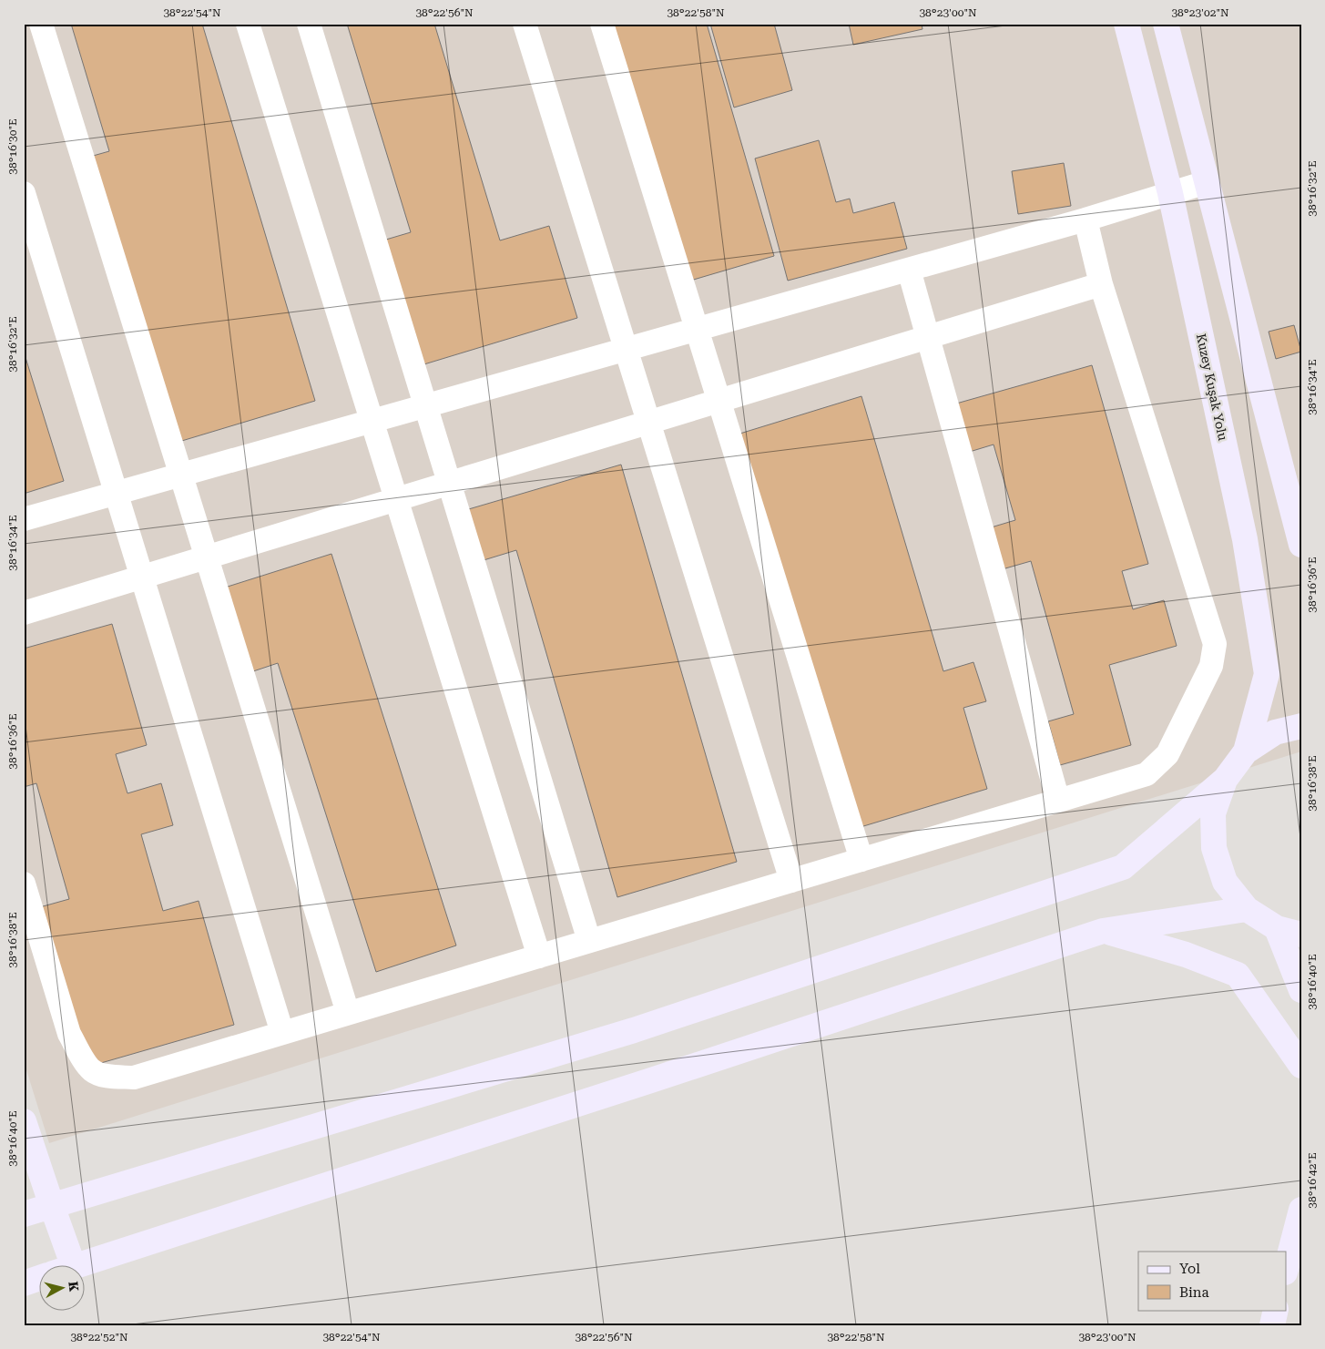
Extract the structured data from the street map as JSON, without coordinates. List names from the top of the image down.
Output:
{
  "streets": {
    "main road": ["Kuzey Kuşak Yolu"]
  },
  "legend": ["Yol", "Bina"],
  "north": "right",
  "coordinates": [
    "38°22'54\"N",
    "38°22'56\"N",
    "38°22'58\"N",
    "38°23'00\"N",
    "38°23'02\"N",
    "38°16'30\"E",
    "38°16'32\"E",
    "38°16'34\"E",
    "38°16'36\"E",
    "38°16'38\"E",
    "38°16'40\"E",
    "38°16'42\"E",
    "38°22'52\"N"
  ]
}
